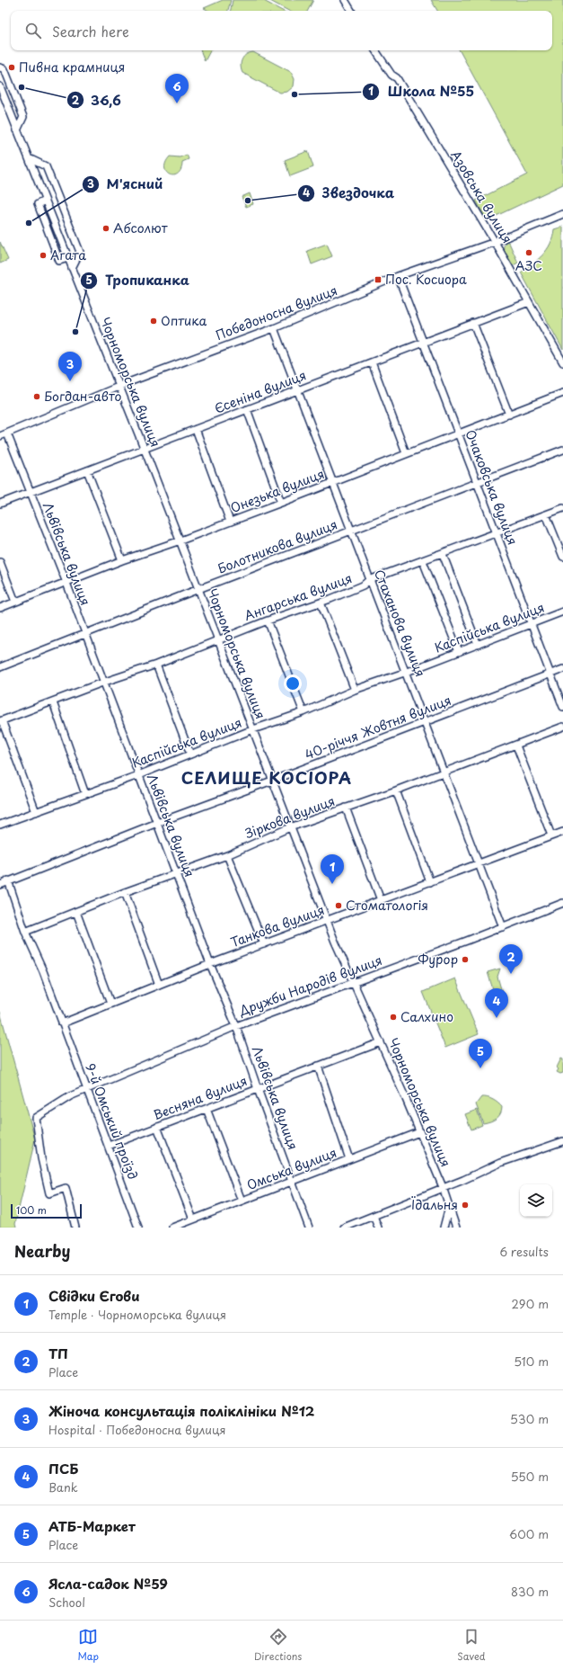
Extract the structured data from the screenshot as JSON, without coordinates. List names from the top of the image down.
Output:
{
  "streets": {
    "street": [
      "Азовська вулиця",
      "Победоносна вулиця",
      "Чорноморська вулиця",
      "Єсеніна вулиця",
      "Очаковська вулиця",
      "Онезька вулиця",
      "Болотникова вулиця",
      "Львівська вулиця",
      "Ангарська вулиця",
      "Стаханова вулиця",
      "Каспійська вулиця",
      "40-річчя Жовтня вулиця",
      "Зіркова вулиця",
      "Танкова вулиця",
      "Дружби Народів вулиця",
      "Весняна вулиця",
      "9-й Омський проїзд",
      "Омська вулиця"
    ]
  },
  "crossings": [
    ["Азовська вулиця", "Победоносна вулиця"],
    ["Азовська вулиця", "Єсеніна вулиця"],
    ["Победоносна вулиця", "Чорноморська вулиця"],
    ["Победоносна вулиця", "Очаковська вулиця"],
    ["Победоносна вулиця", "Львівська вулиця"],
    ["Победоносна вулиця", "Стаханова вулиця"],
    ["Чорноморська вулиця", "Єсеніна вулиця"],
    ["Чорноморська вулиця", "Онезька вулиця"],
    ["Чорноморська вулиця", "Болотникова вулиця"],
    ["Чорноморська вулиця", "Ангарська вулиця"],
    ["Чорноморська вулиця", "Каспійська вулиця"],
    ["Чорноморська вулиця", "40-річчя Жовтня вулиця"],
    ["Чорноморська вулиця", "Зіркова вулиця"],
    ["Чорноморська вулиця", "Танкова вулиця"],
    ["Чорноморська вулиця", "Дружби Народів вулиця"],
    ["Чорноморська вулиця", "Весняна вулиця"],
    ["Чорноморська вулиця", "Омська вулиця"],
    ["Єсеніна вулиця", "Очаковська вулиця"],
    ["Єсеніна вулиця", "Львівська вулиця"],
    ["Єсеніна вулиця", "Стаханова вулиця"],
    ["Очаковська вулиця", "Онезька вулиця"],
    ["Очаковська вулиця", "Болотникова вулиця"],
    ["Очаковська вулиця", "Ангарська вулиця"],
    ["Очаковська вулиця", "Каспійська вулиця"],
    ["Очаковська вулиця", "40-річчя Жовтня вулиця"],
    ["Онезька вулиця", "Львівська вулиця"],
    ["Онезька вулиця", "Стаханова вулиця"],
    ["Болотникова вулиця", "Львівська вулиця"],
    ["Болотникова вулиця", "Стаханова вулиця"],
    ["Львівська вулиця", "Ангарська вулиця"],
    ["Львівська вулиця", "Каспійська вулиця"],
    ["Львівська вулиця", "40-річчя Жовтня вулиця"],
    ["Львівська вулиця", "Зіркова вулиця"],
    ["Львівська вулиця", "Танкова вулиця"],
    ["Львівська вулиця", "Дружби Народів вулиця"],
    ["Львівська вулиця", "Весняна вулиця"],
    ["Львівська вулиця", "Омська вулиця"],
    ["Ангарська вулиця", "Стаханова вулиця"],
    ["Стаханова вулиця", "Каспійська вулиця"],
    ["Стаханова вулиця", "40-річчя Жовтня вулиця"],
    ["Стаханова вулиця", "Зіркова вулиця"],
    ["Стаханова вулиця", "Танкова вулиця"],
    ["Стаханова вулиця", "Дружби Народів вулиця"],
    ["40-річчя Жовтня вулиця", "9-й Омський проїзд"],
    ["Зіркова вулиця", "9-й Омський проїзд"],
    ["Танкова вулиця", "9-й Омський проїзд"],
    ["Дружби Народів вулиця", "9-й Омський проїзд"],
    ["Весняна вулиця", "9-й Омський проїзд"]
  ],
  "districts": ["СЕЛИЩЕ КОСІОРА"],
  "places": {
    "other": [
      "Пивна крамниця",
      "36,6",
      "Школа №55",
      "Звездочка",
      "М'ясний",
      "Абсолют",
      "АЗС",
      "Агата",
      "Оптика",
      "Тропиканка",
      "Богдан-авто",
      "Стоматологія",
      "Фурор",
      "Салхино",
      "Їдальня"
    ],
    "transit": ["Пос. Косиора"]
  },
  "scale_bar": "100 m",
  "page": {
    "search": "Search here",
    "pins": [
      "6",
      "3",
      "1",
      "2",
      "4",
      "5"
    ],
    "scale": "100 m",
    "heading": ["Nearby", "6 results"],
    "list": [
      {
        "mark": "1",
        "name": "Свідки Єгови",
        "note": "Temple · Чорноморська вулиця",
        "value": "290 m"
      },
      {
        "mark": "2",
        "name": "ТП",
        "note": "Place",
        "value": "510 m"
      },
      {
        "mark": "3",
        "name": "Жіноча консультація поліклініки №12",
        "note": "Hospital · Победоносна вулиця",
        "value": "530 m"
      },
      {
        "mark": "4",
        "name": "ПСБ",
        "note": "Bank",
        "value": "550 m"
      },
      {
        "mark": "5",
        "name": "АТБ-Маркет",
        "note": "Place",
        "value": "600 m"
      },
      {
        "mark": "6",
        "name": "Ясла-садок №59",
        "note": "School",
        "value": "830 m"
      }
    ],
    "nav": ["Map", "Directions", "Saved"]
  }
}
